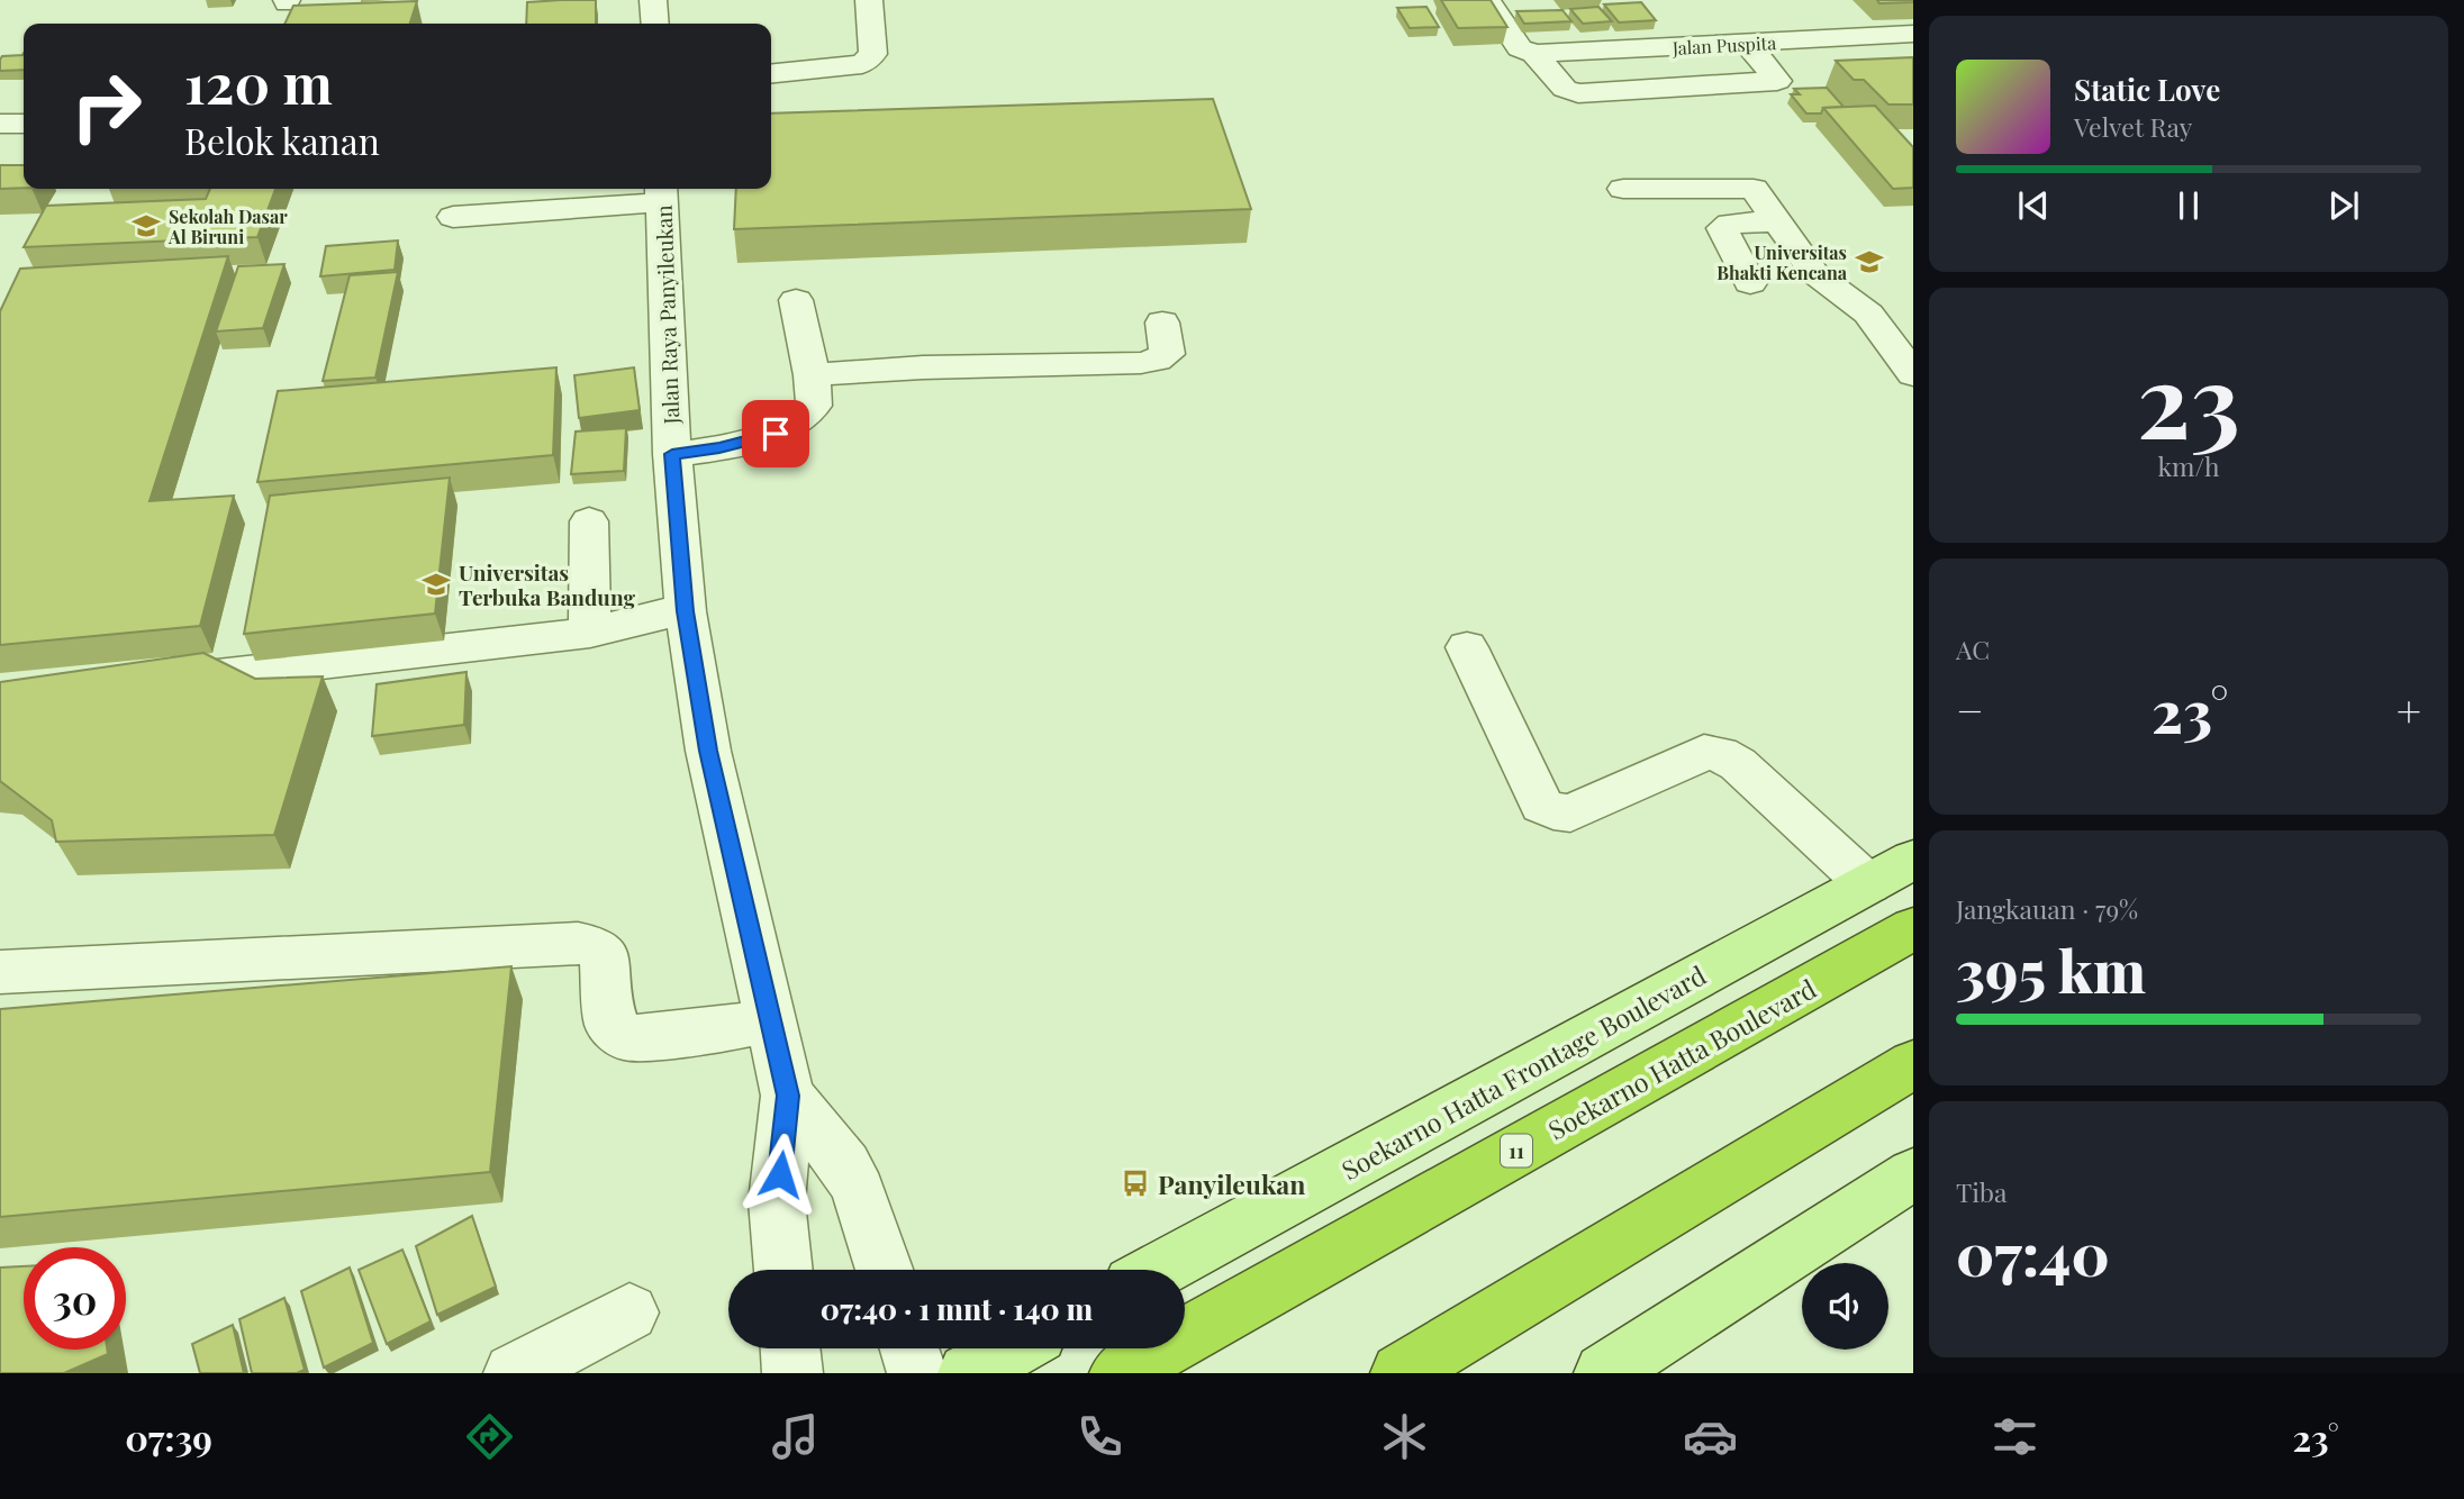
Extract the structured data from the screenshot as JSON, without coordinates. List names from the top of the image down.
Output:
{
  "streets": {
    "highway": ["Soekarno Hatta Boulevard", "11"],
    "main road": ["Soekarno Hatta Frontage Boulevard"],
    "street": ["Jalan Puspita", "Jalan Raya Panyileukan"]
  },
  "places": {
    "school or university": ["Sekolah Dasar Al Biruni", "Universitas Bhakti Kencana", "Universitas Terbuka Bandung"],
    "bus stop": ["Panyileukan"]
  },
  "page": {
    "turn": ["120 m", "Belok kanan"],
    "song": ["Static Love", "Velvet Ray"],
    "tile": [
      ["23", "km/h"],
      "AC",
      ["Jangkauan · 79%", "395 km"],
      ["Tiba", "07:40"]
    ],
    "heat": ["−", "23°", "+"],
    "limit": "30",
    "trip": "07:40 · 1 mnt · 140 m",
    "tabs": ["07:39", "23°"]
  }
}
